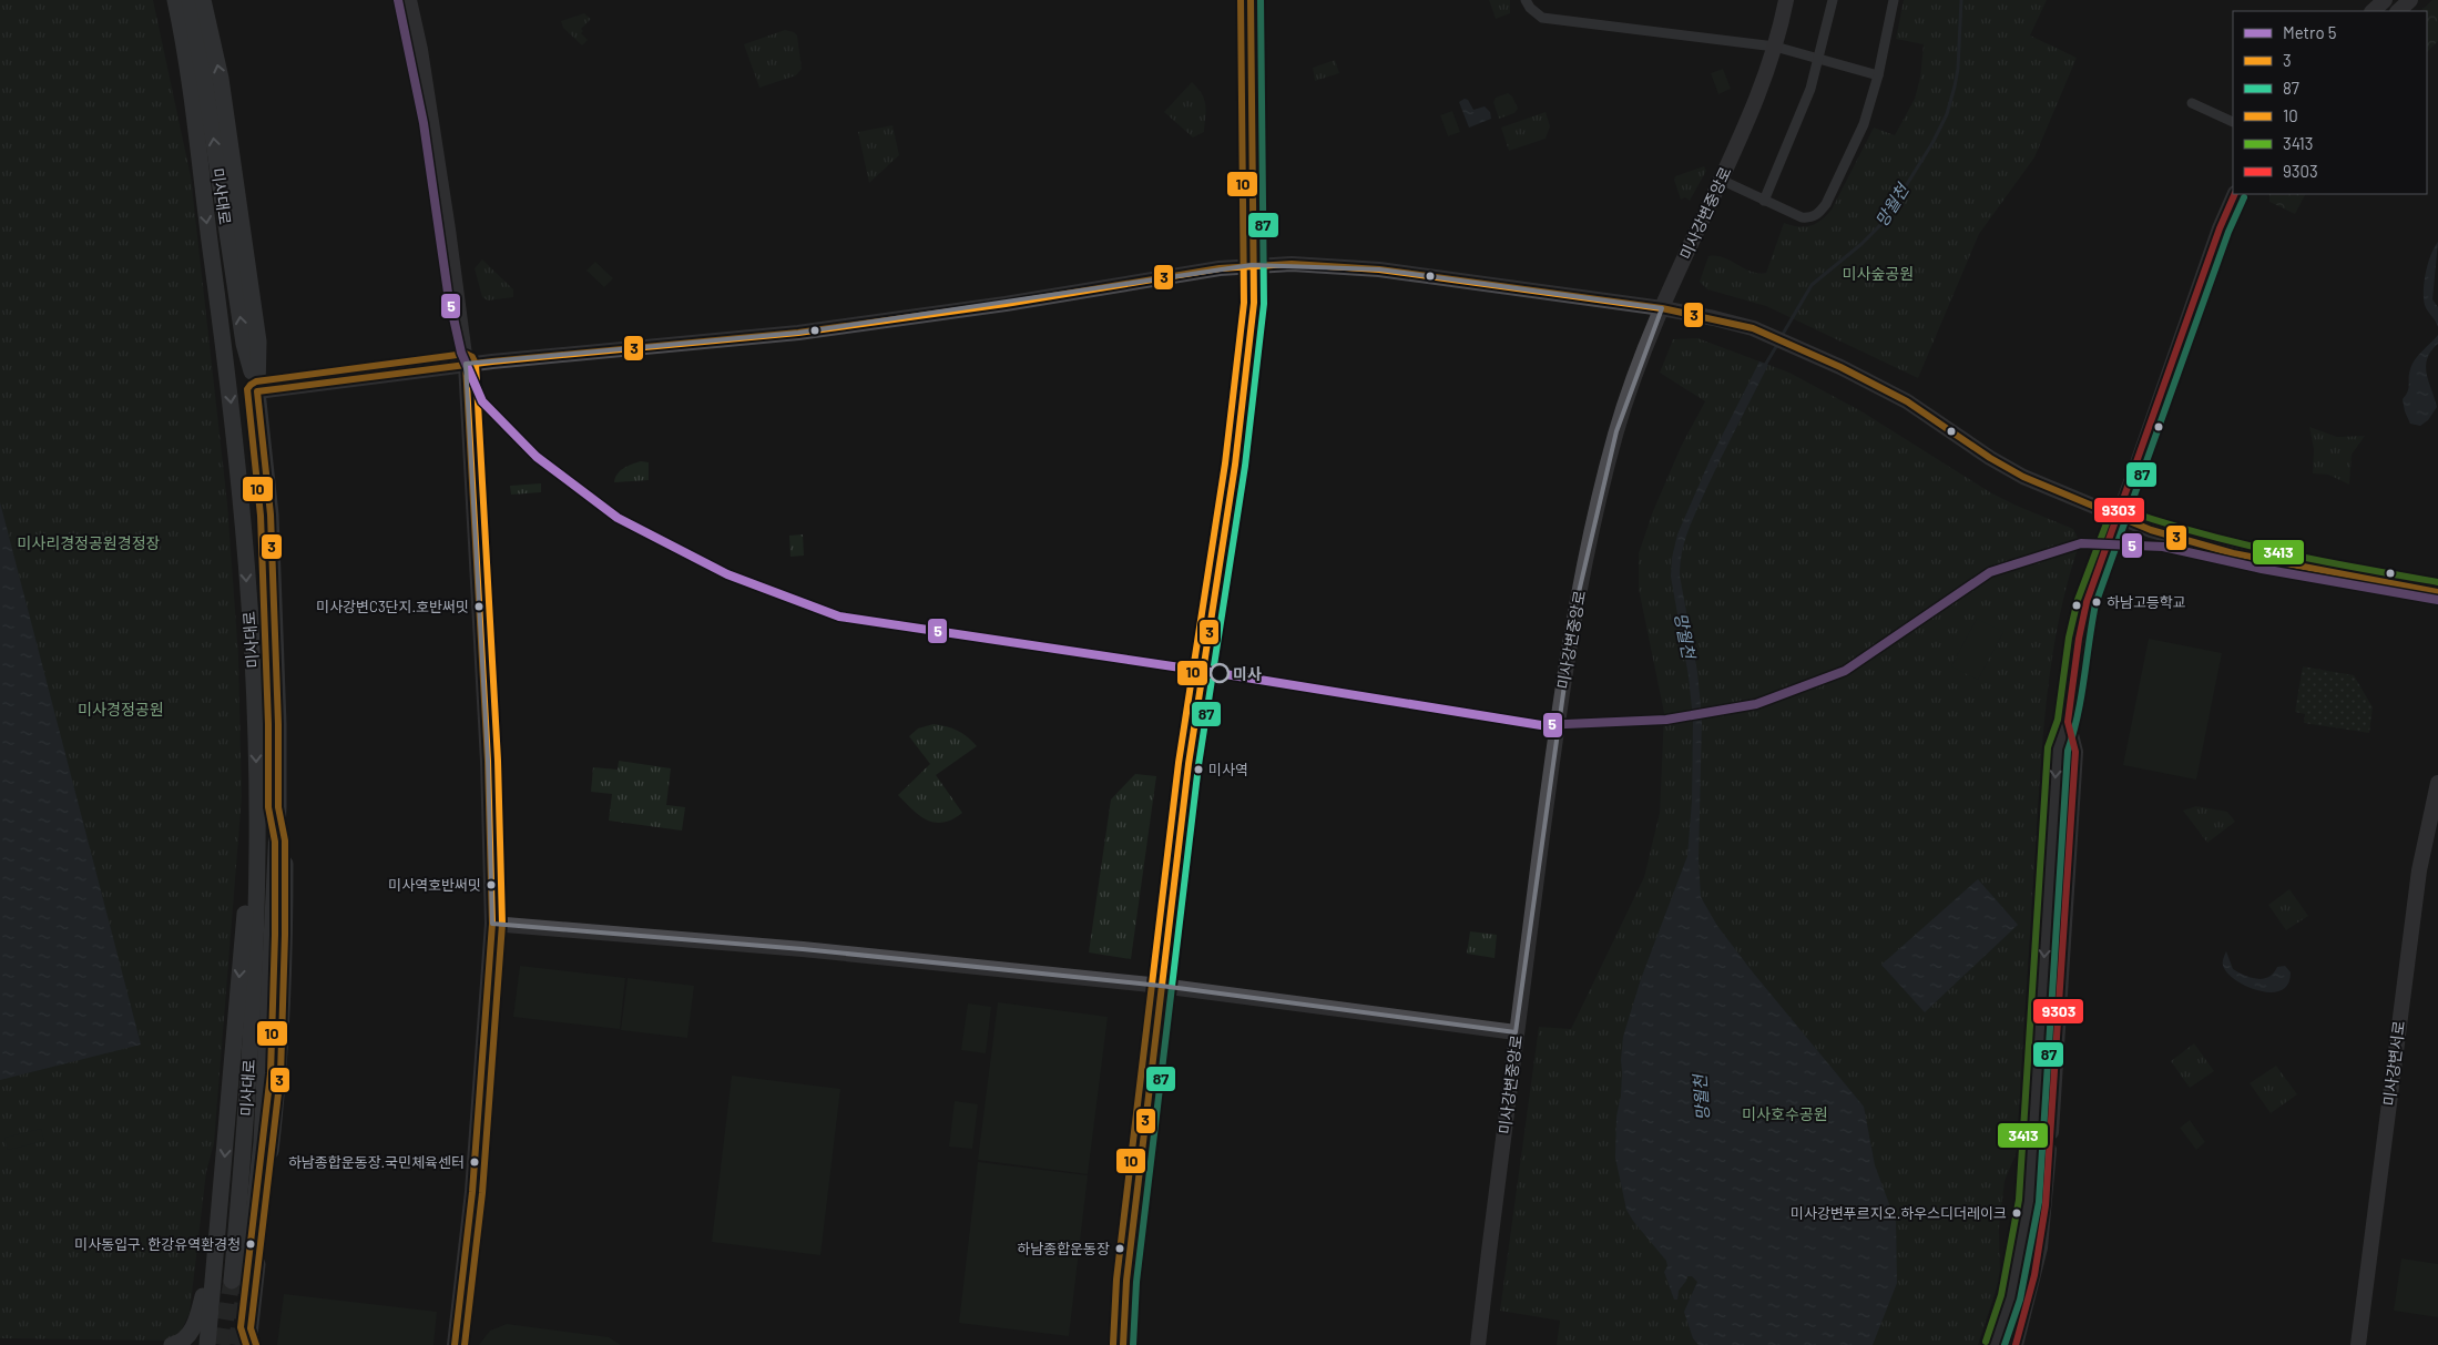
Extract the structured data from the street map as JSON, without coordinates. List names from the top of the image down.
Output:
{
  "streets": {
    "main road": ["미사대로", "미사강변중앙로", "미사강변서로"]
  },
  "water": ["망월천"],
  "parks": [
    "미사숲공원",
    "미사리경정공원경정장",
    "미사경정공원",
    "미사호수공원"
  ],
  "places": [
    "하남고등학교",
    "미사강변C3단지.호반써밋",
    "미사",
    "미사역",
    "미사역호반써밋",
    "하남종합운동장.국민체육센터",
    "미사강변푸르지오.하우스디더레이크",
    "미사동입구. 한강유역환경청",
    "하남종합운동장"
  ],
  "lines": [
    "metro line 5",
    "transit line 3",
    "transit line 87",
    "transit line 10",
    "transit line 9303",
    "transit line 3413"
  ],
  "legend": [
    "Metro 5",
    "3",
    "87",
    "10",
    "3413",
    "9303"
  ]
}
